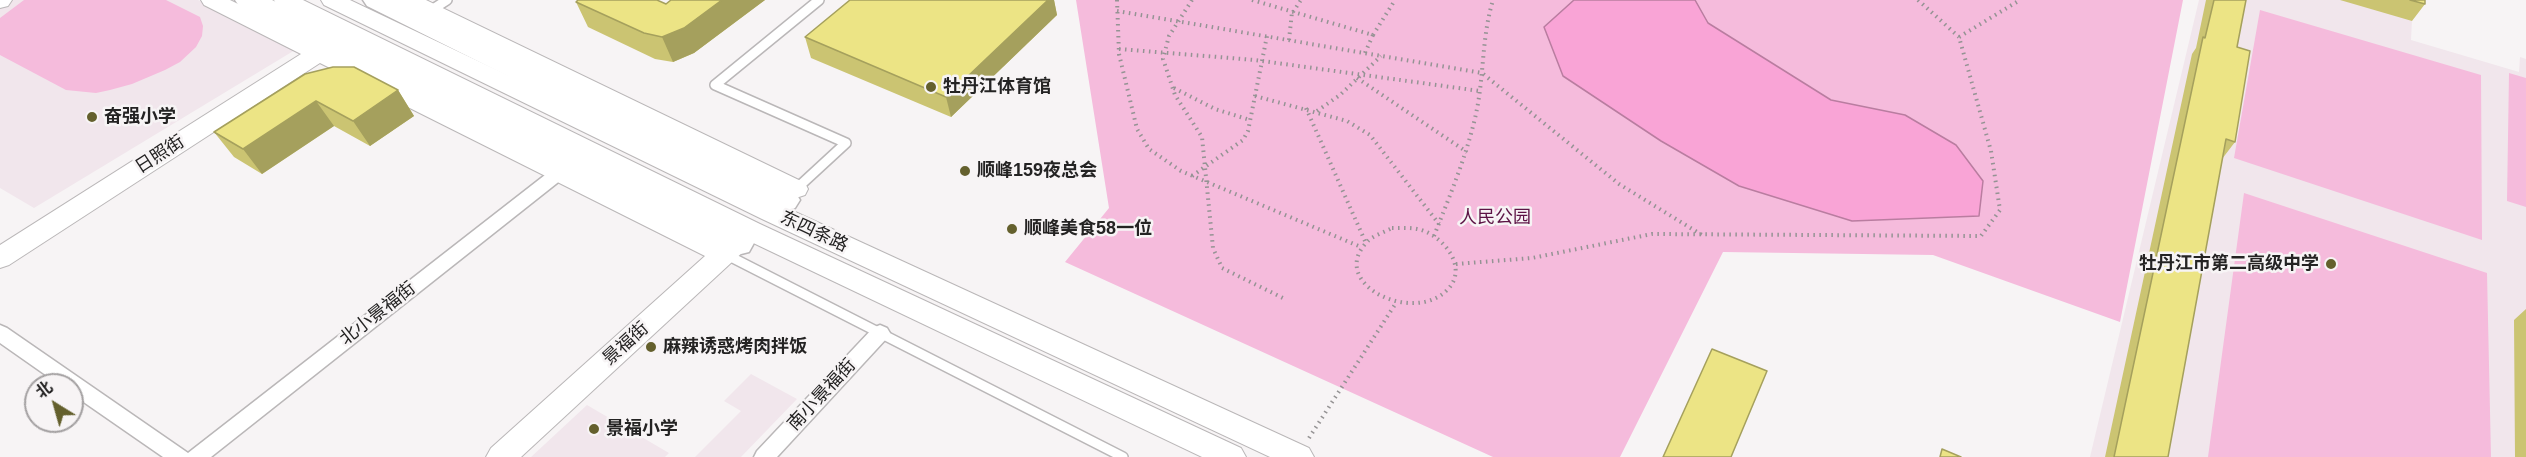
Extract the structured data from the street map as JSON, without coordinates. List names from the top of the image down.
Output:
{
  "streets": {
    "main road": ["日照街", "东四条路", "景福街"],
    "street": ["北小景福街", "南小景福街"]
  },
  "crossings": [
    ["东四条路", "景福街"]
  ],
  "parks": ["人民公园"],
  "places": [
    "牡丹江体育馆",
    "奋强小学",
    "顺峰159夜总会",
    "顺峰美食58一位",
    "牡丹江市第二高级中学",
    "麻辣诱惑烤肉拌饭",
    "景福小学"
  ],
  "north": "top left"
}
